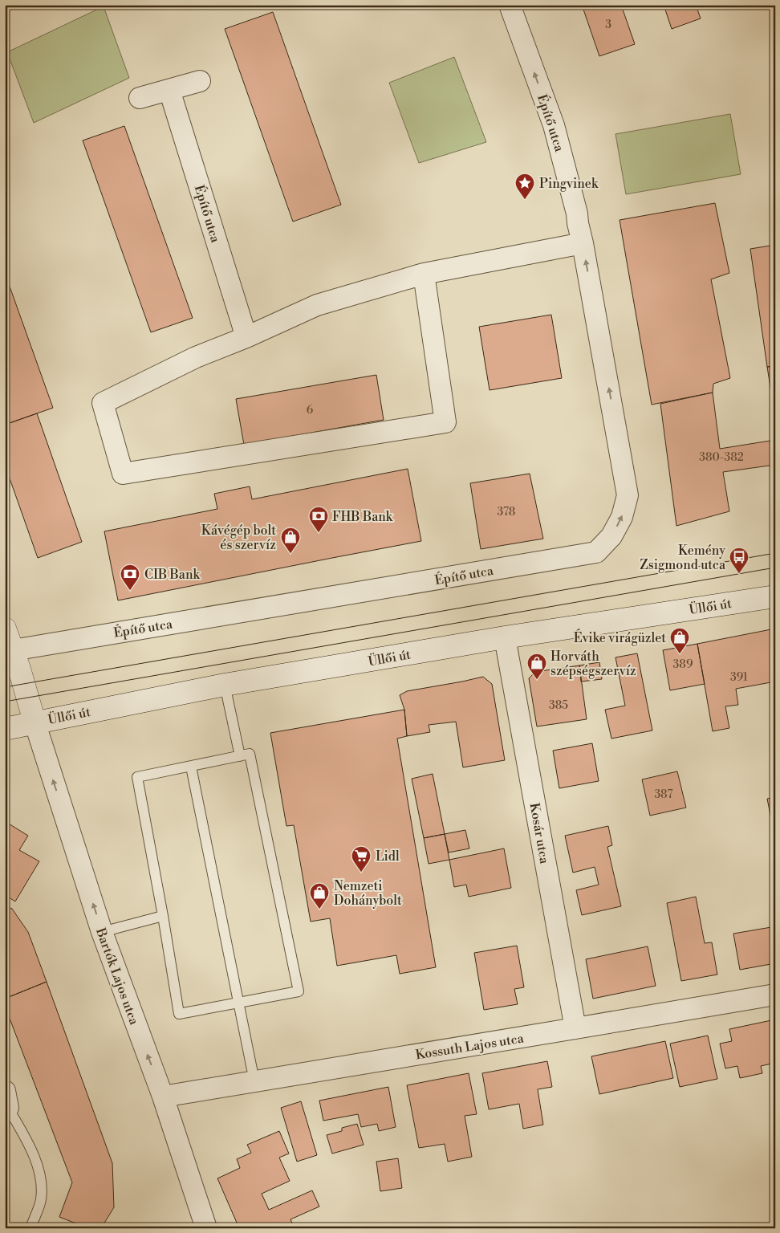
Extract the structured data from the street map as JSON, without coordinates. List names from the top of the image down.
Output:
{
  "streets": {
    "main road": ["Üllői út"],
    "street": [
      "Építő utca",
      "Kosár utca",
      "Bartók Lajos utca",
      "Kossuth Lajos utca"
    ]
  },
  "crossings": [
    ["Üllői út", "Kosár utca"],
    ["Üllői út", "Bartók Lajos utca"],
    ["Kosár utca", "Kossuth Lajos utca"],
    ["Bartók Lajos utca", "Kossuth Lajos utca"]
  ],
  "one_way": ["Bartók Lajos utca"],
  "places": {
    "place": ["Pingvinek"],
    "bank": ["FHB Bank", "CIB Bank"],
    "shop": [
      "Kávégép bolt és szervíz",
      "Évike virágüzlet",
      "Horváth szépségszervíz",
      "Nemzeti Dohánybolt"
    ],
    "bus stop": ["Kemény Zsigmond utca"],
    "supermarket": ["Lidl"]
  },
  "house_numbers": [
    "3",
    "6",
    "380-382",
    "378",
    "389",
    "391",
    "385",
    "387"
  ]
}
